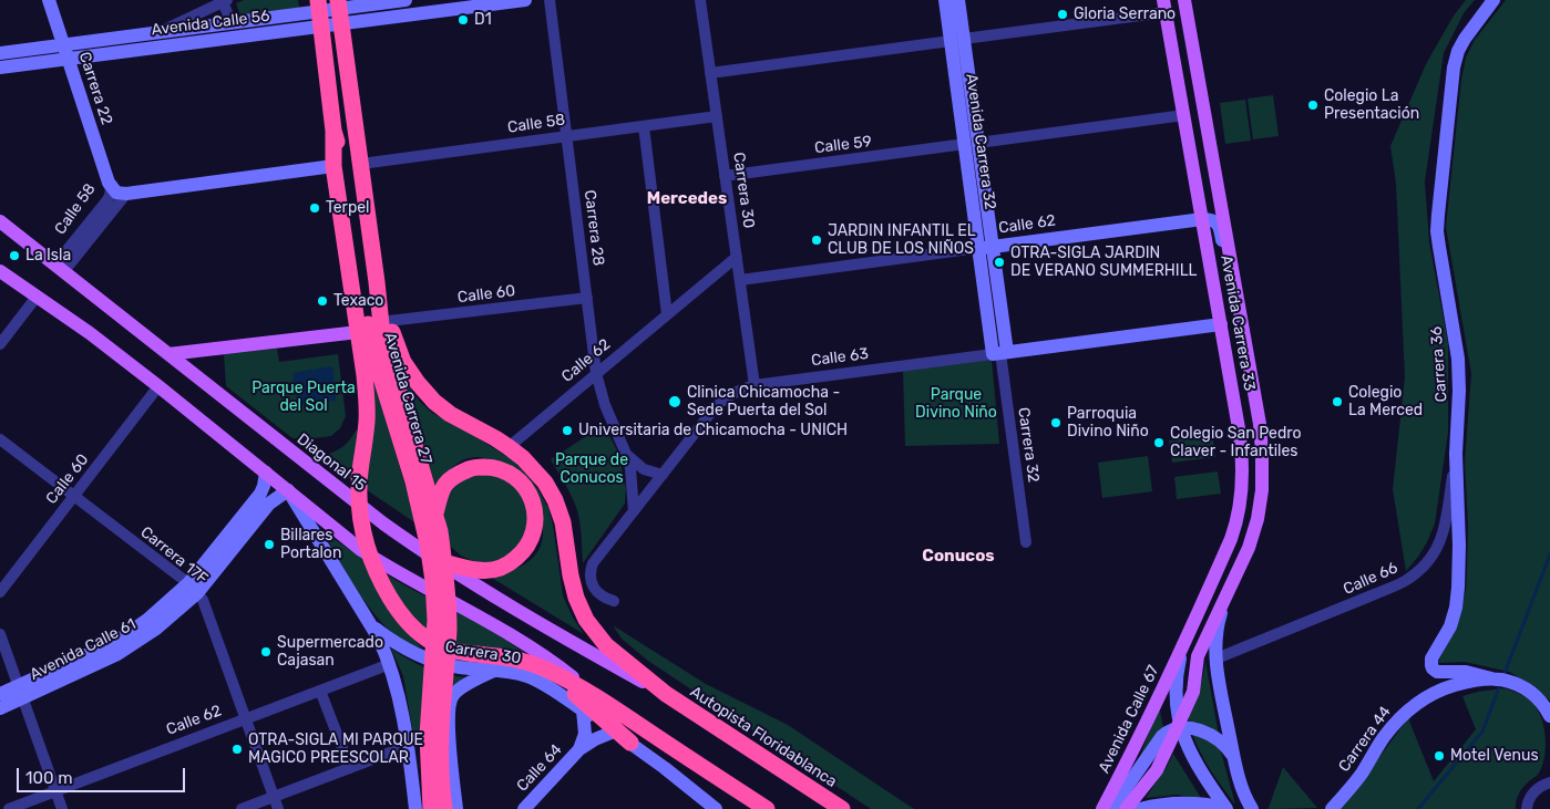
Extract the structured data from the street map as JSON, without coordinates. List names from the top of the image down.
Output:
{
  "streets": {
    "highway": ["Avenida Carrera 27", "Autopista Floridablanca"],
    "main road": [
      "Avenida Calle 56",
      "Carrera 22",
      "Calle 58",
      "Avenida Carrera 32",
      "Carrera 30",
      "Calle 62",
      "Avenida Carrera 33",
      "Calle 63",
      "Carrera 36",
      "Diagonal 15",
      "Avenida Calle 61",
      "Avenida Calle 67",
      "Carrera 44",
      "Calle 64"
    ],
    "street": [
      "Calle 59",
      "Carrera 28",
      "Calle 60",
      "Carrera 32",
      "Carrera 17F",
      "Calle 66"
    ]
  },
  "crossings": [
    ["Avenida Calle 56", "Carrera 22"],
    ["Avenida Calle 56", "Avenida Carrera 27"],
    ["Carrera 22", "Calle 58"],
    ["Calle 58", "Carrera 30"],
    ["Calle 58", "Carrera 28"],
    ["Calle 58", "Avenida Carrera 27"],
    ["Calle 58", "Diagonal 15"],
    ["Avenida Carrera 32", "Calle 59"],
    ["Avenida Carrera 32", "Calle 62"],
    ["Avenida Carrera 32", "Calle 63"],
    ["Avenida Carrera 32", "Carrera 32"],
    ["Calle 59", "Carrera 30"],
    ["Calle 59", "Avenida Carrera 33"],
    ["Carrera 30", "Calle 62"],
    ["Carrera 30", "Calle 63"],
    ["Carrera 30", "Avenida Calle 61"],
    ["Carrera 30", "Calle 64"],
    ["Calle 62", "Carrera 28"],
    ["Calle 62", "Avenida Carrera 33"],
    ["Calle 62", "Carrera 17F"],
    ["Calle 62", "Autopista Floridablanca"],
    ["Carrera 28", "Calle 60"],
    ["Carrera 28", "Calle 63"],
    ["Calle 60", "Carrera 17F"],
    ["Calle 60", "Autopista Floridablanca"],
    ["Avenida Carrera 33", "Calle 63"],
    ["Avenida Carrera 33", "Avenida Calle 67"],
    ["Calle 63", "Carrera 32"],
    ["Carrera 36", "Calle 66"],
    ["Carrera 36", "Carrera 44"],
    ["Avenida Carrera 27", "Autopista Floridablanca"],
    ["Diagonal 15", "Autopista Floridablanca"],
    ["Carrera 17F", "Avenida Calle 61"]
  ],
  "districts": ["Mercedes", "Conucos"],
  "parks": ["Parque Puerta del Sol", "Parque Divino Niño", "Parque de Conucos"],
  "places": [
    "Gloria Serrano",
    "D1",
    "Colegio La Presentación",
    "Terpel",
    "JARDIN INFANTIL EL CLUB DE LOS NIÑOS",
    "La Isla",
    "OTRA-SIGLA JARDIN DE VERANO SUMMERHILL",
    "Texaco",
    "Clinica Chicamocha - Sede Puerta del Sol",
    "Colegio La Merced",
    "Parroquia Divino Niño",
    "Universitaria de Chicamocha - UNICH",
    "Colegio San Pedro Claver - Infantiles",
    "Billares Portalon",
    "Supermercado Cajasan",
    "OTRA-SIGLA MI PARQUE MAGICO PREESCOLAR",
    "Motel Venus"
  ],
  "scale_bar": "100 m"
}
